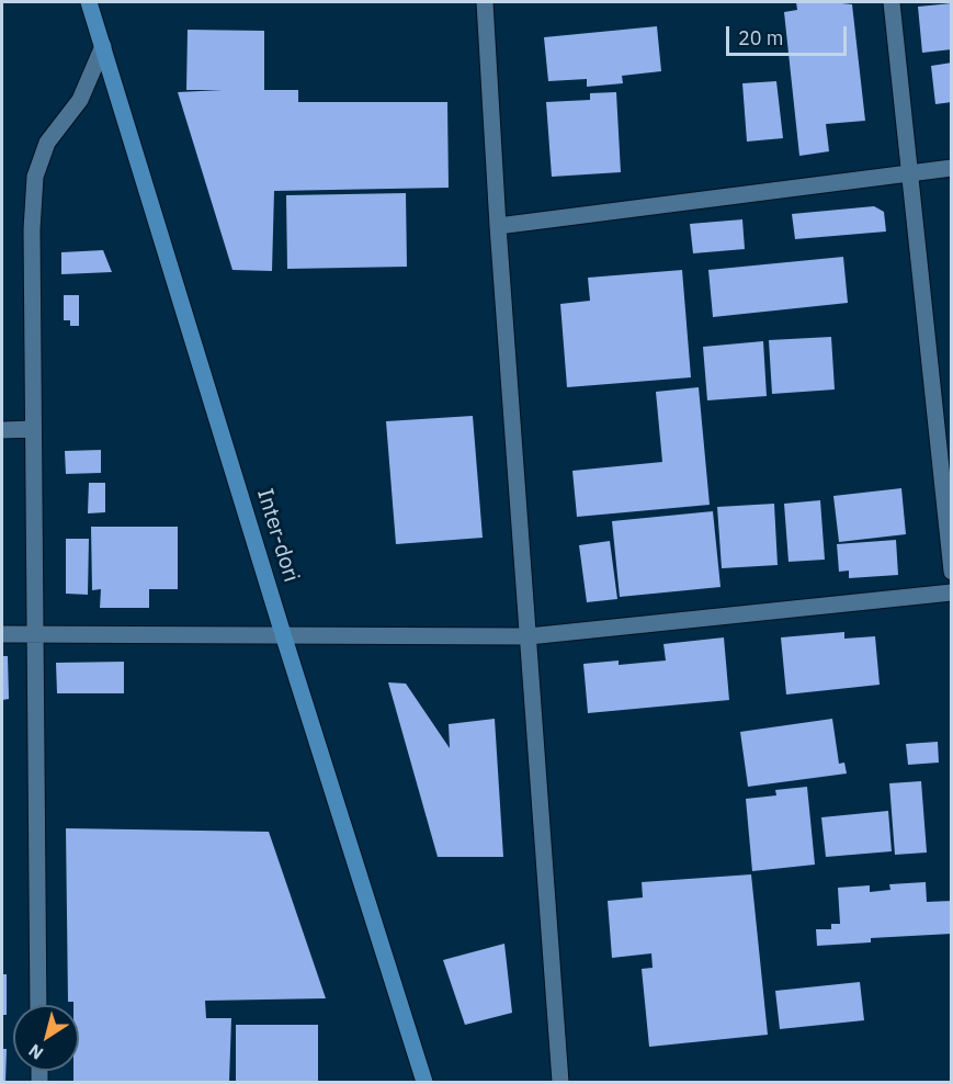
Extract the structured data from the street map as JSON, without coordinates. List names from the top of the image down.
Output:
{
  "streets": {
    "main road": ["Inter-dori"]
  },
  "scale_bar": "20 m",
  "north": "bottom left"
}
